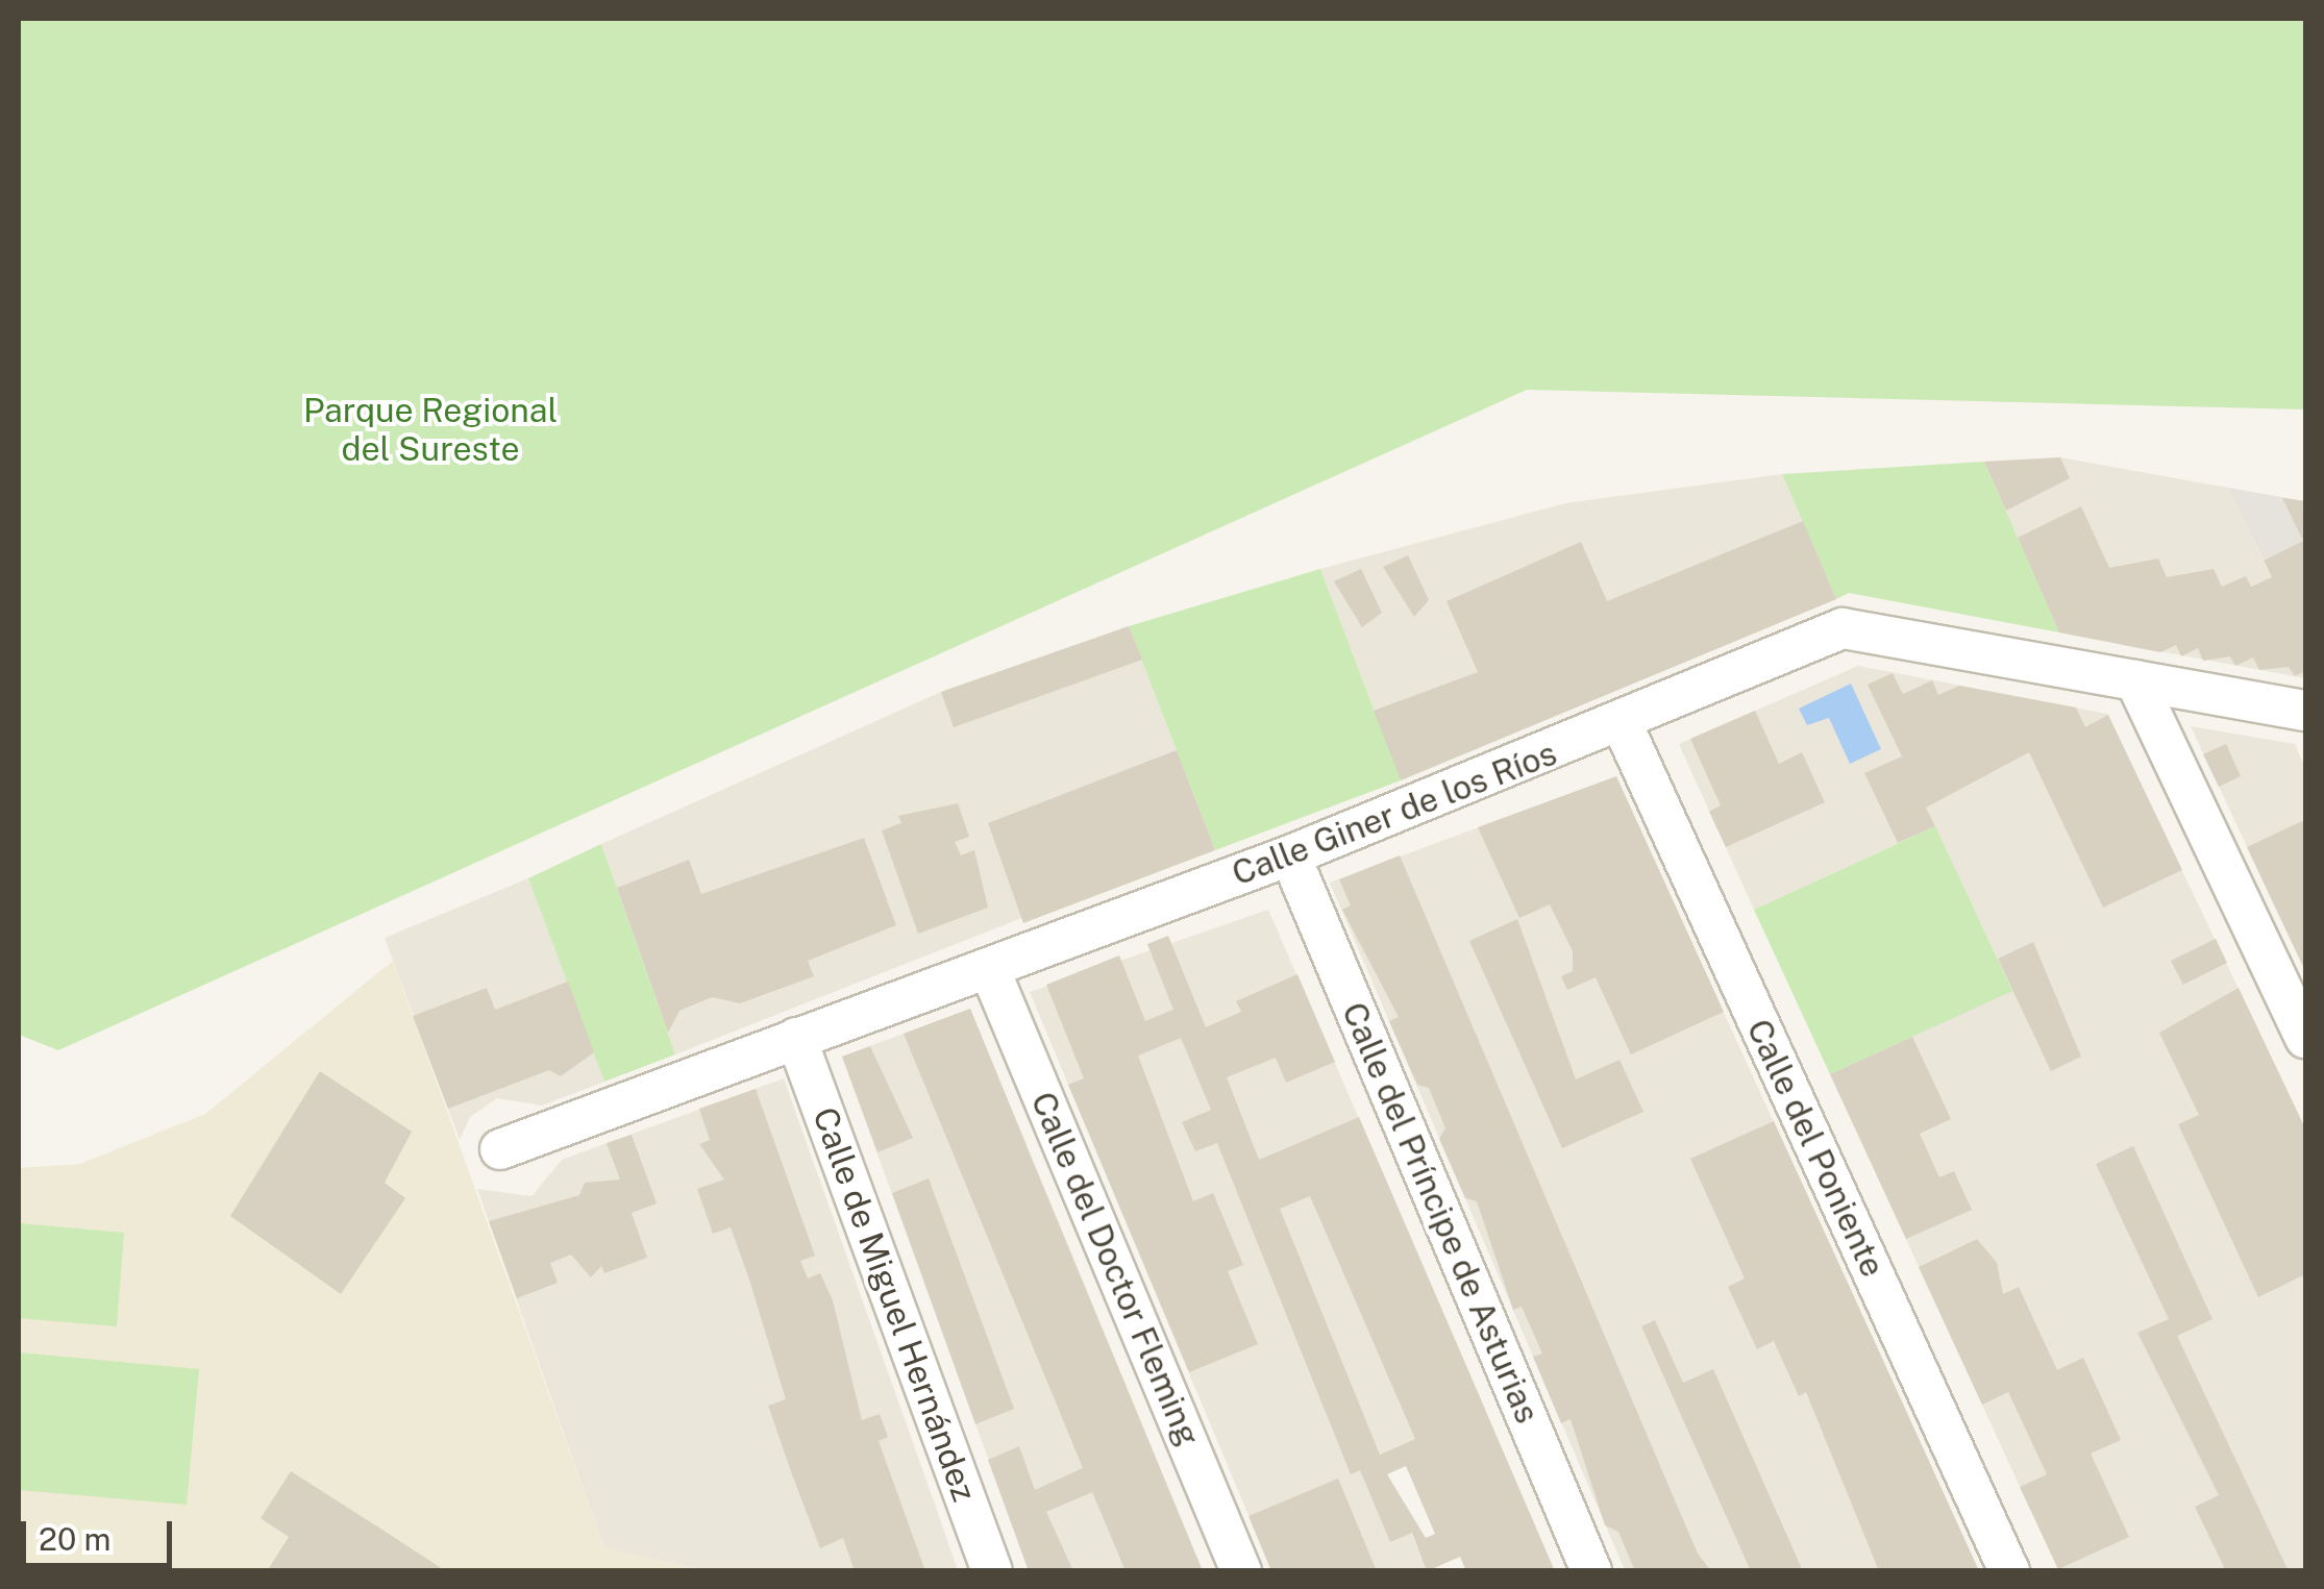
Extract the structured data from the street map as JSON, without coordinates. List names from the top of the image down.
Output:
{
  "streets": {
    "street": [
      "Calle Giner de los Ríos",
      "Calle del Poniente",
      "Calle del Príncipe de Asturias",
      "Calle del Doctor Fleming",
      "Calle de Miguel Hernández"
    ]
  },
  "crossings": [
    ["Calle Giner de los Ríos", "Calle del Poniente"],
    ["Calle Giner de los Ríos", "Calle del Príncipe de Asturias"],
    ["Calle Giner de los Ríos", "Calle del Doctor Fleming"],
    ["Calle Giner de los Ríos", "Calle de Miguel Hernández"]
  ],
  "parks": ["Parque Regional del Sureste"],
  "scale_bar": "20 m"
}
